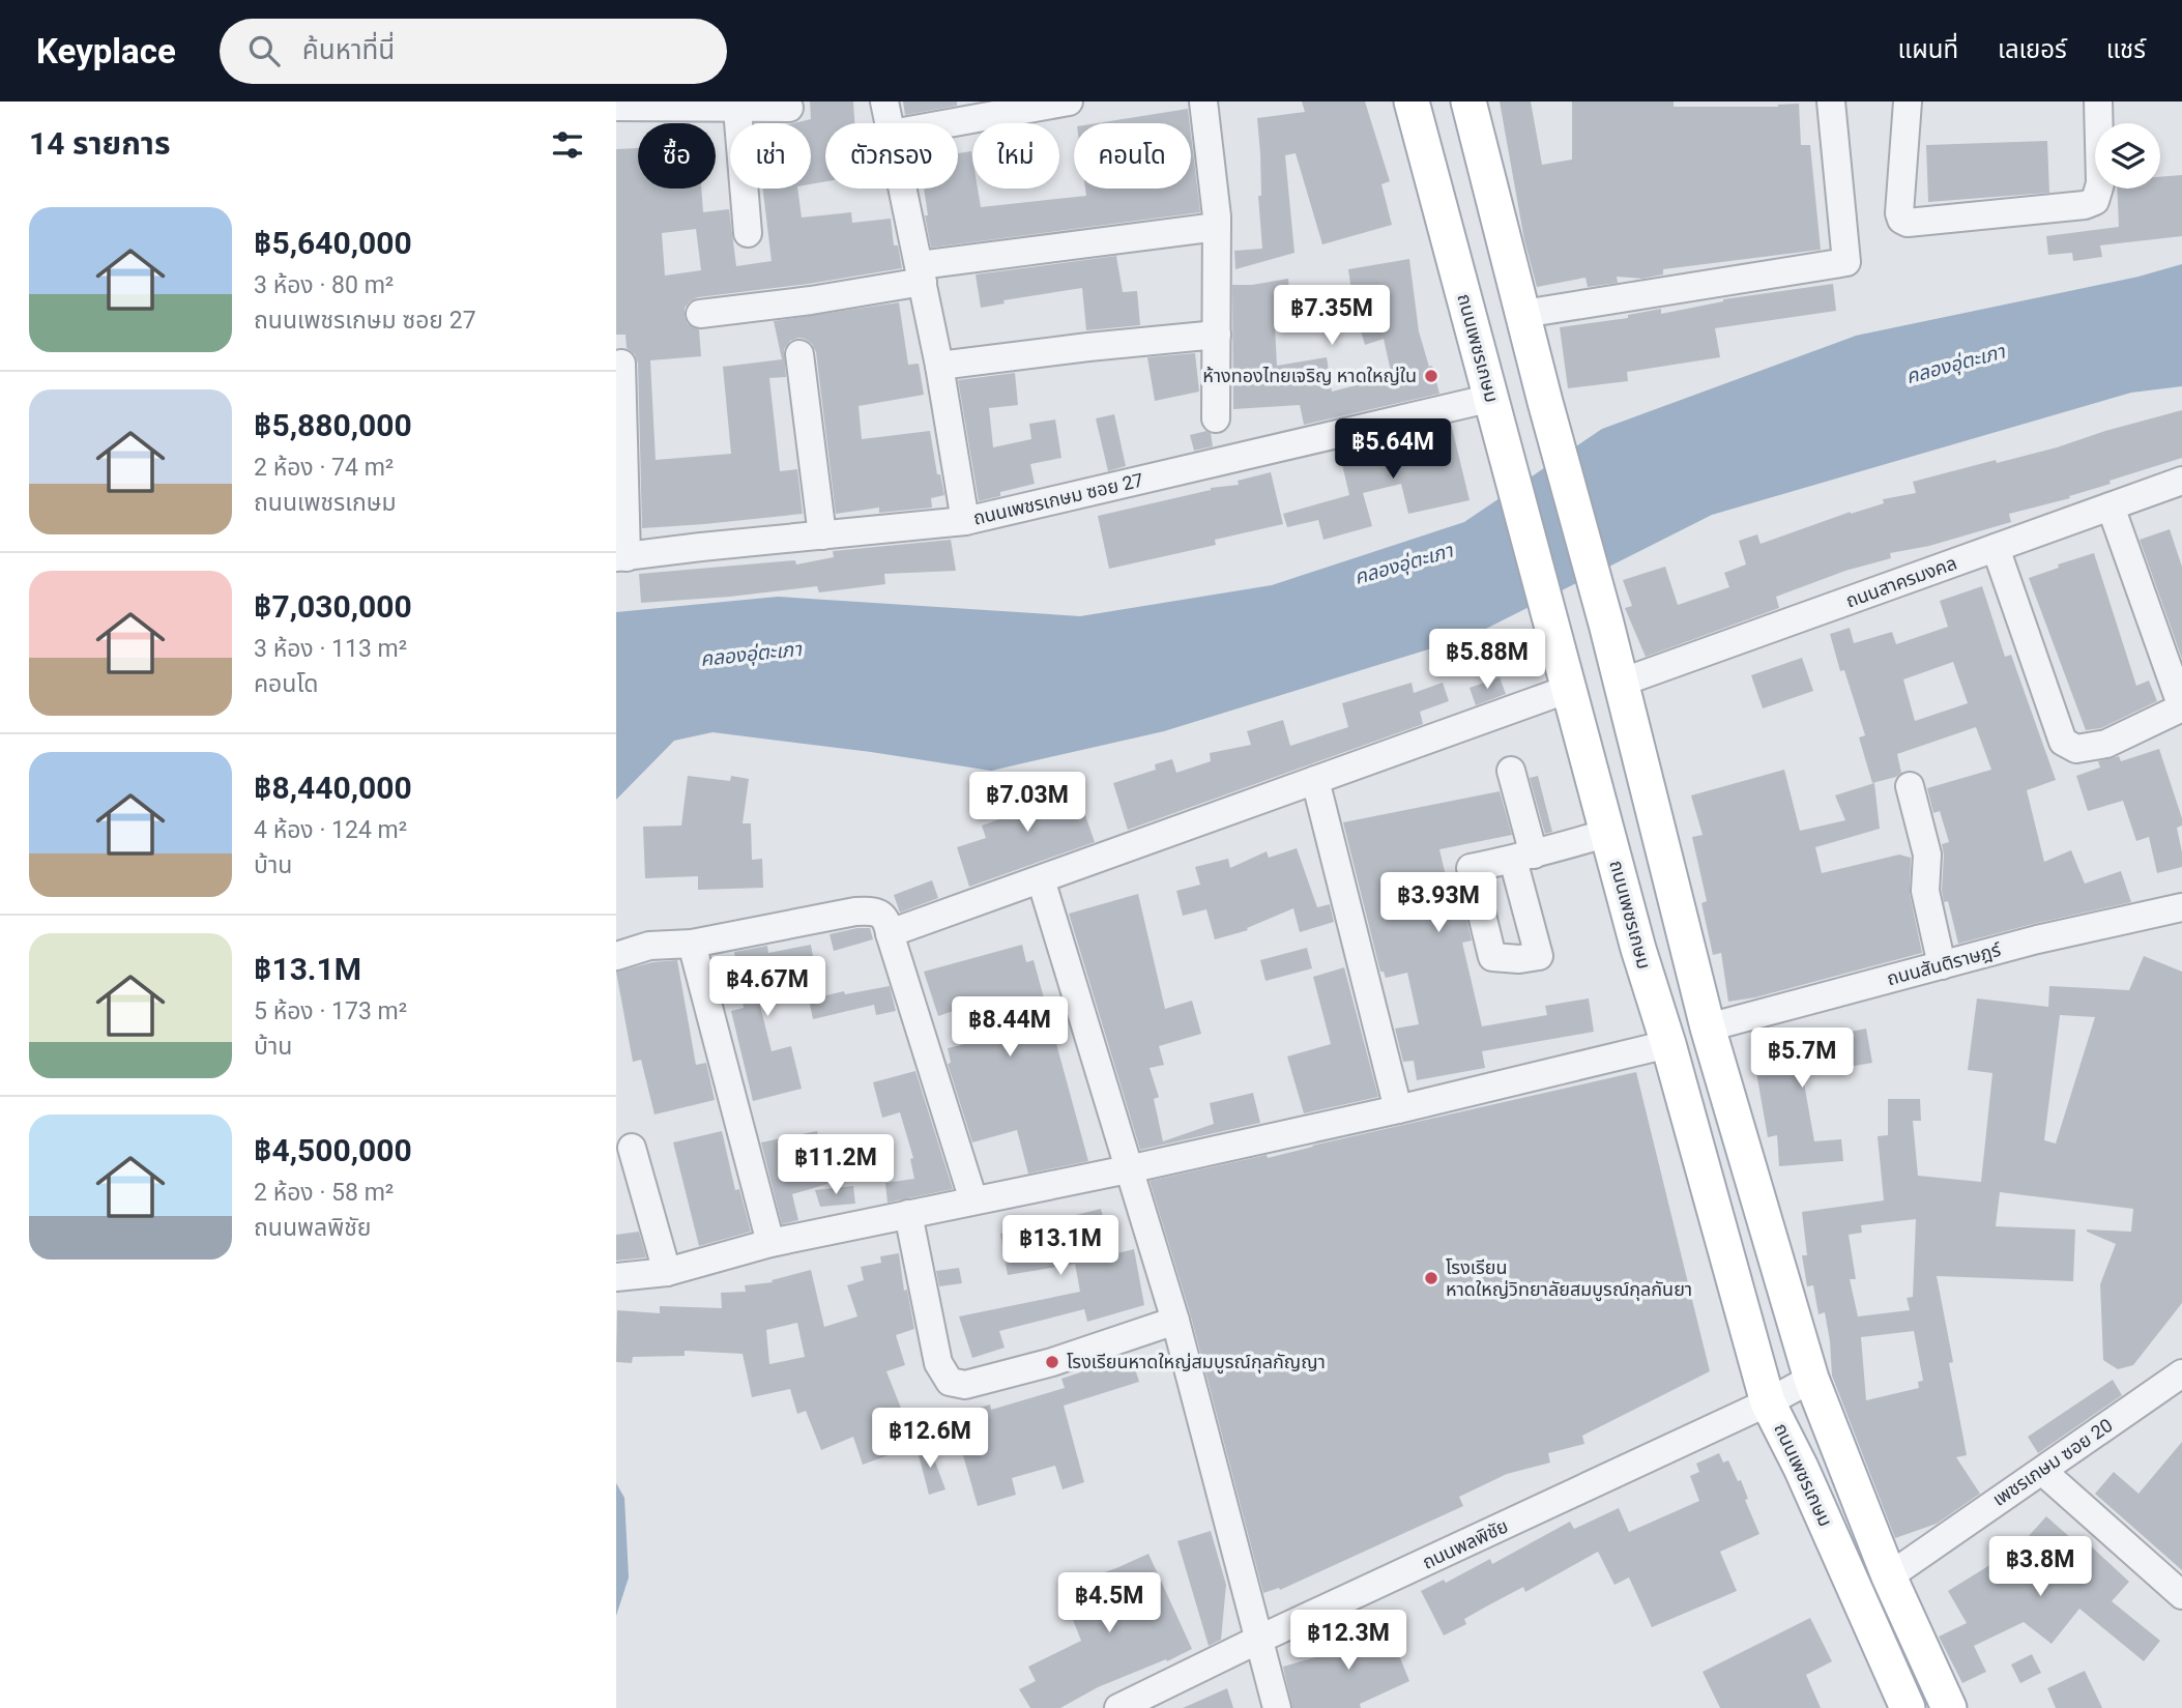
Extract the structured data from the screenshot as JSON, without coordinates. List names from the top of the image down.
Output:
{
  "streets": {
    "main road": ["ถนนเพชรเกษม"],
    "street": [
      "ถนนเพชรเกษม ซอย 27",
      "ถนนสาครมงคล",
      "ถนนสันติราษฎร์",
      "เพชรเกษม ซอย 20",
      "ถนนพลพิชัย"
    ]
  },
  "crossings": [
    ["ถนนเพชรเกษม", "ถนนเพชรเกษม ซอย 27"],
    ["ถนนเพชรเกษม", "ถนนพลพิชัย"]
  ],
  "water": ["คลองอุ่ตะเภา"],
  "places": ["ห้างทองไทยเจริญ หาดใหญ่ใน", "โรงเรียน หาดใหญ่วิทยาลัยสมบูรณ์กุลกันยา", "โรงเรียนหาดใหญ่สมบูรณ์กุลกัญญา"],
  "page": {
    "header": "Keyplace",
    "search": "ค้นหาที่นี่",
    "nav": ["แผนที่", "เลเยอร์", "แชร์"],
    "heading": "14 รายการ",
    "chip": [
      "ซื้อ",
      "เช่า",
      "ตัวกรอง",
      "ใหม่",
      "คอนโด"
    ],
    "list": [
      {
        "name": "฿5,640,000",
        "note": "3 ห้อง · 80 m² · ถนนเพชรเกษม ซอย 27"
      },
      {
        "name": "฿5,880,000",
        "note": "2 ห้อง · 74 m² · ถนนเพชรเกษม"
      },
      {
        "name": "฿7,030,000",
        "note": "3 ห้อง · 113 m² · คอนโด"
      },
      {
        "name": "฿8,440,000",
        "note": "4 ห้อง · 124 m² · บ้าน"
      },
      {
        "name": "฿13.1M",
        "note": "5 ห้อง · 173 m² · บ้าน"
      },
      {
        "name": "฿4,500,000",
        "note": "2 ห้อง · 58 m² · ถนนพลพิชัย"
      }
    ],
    "price": [
      "฿7.35M",
      "฿5.64M",
      "฿5.88M",
      "฿7.03M",
      "฿3.93M",
      "฿4.67M",
      "฿8.44M",
      "฿5.7M",
      "฿11.2M",
      "฿13.1M",
      "฿12.6M",
      "฿3.8M",
      "฿4.5M",
      "฿12.3M"
    ]
  }
}
